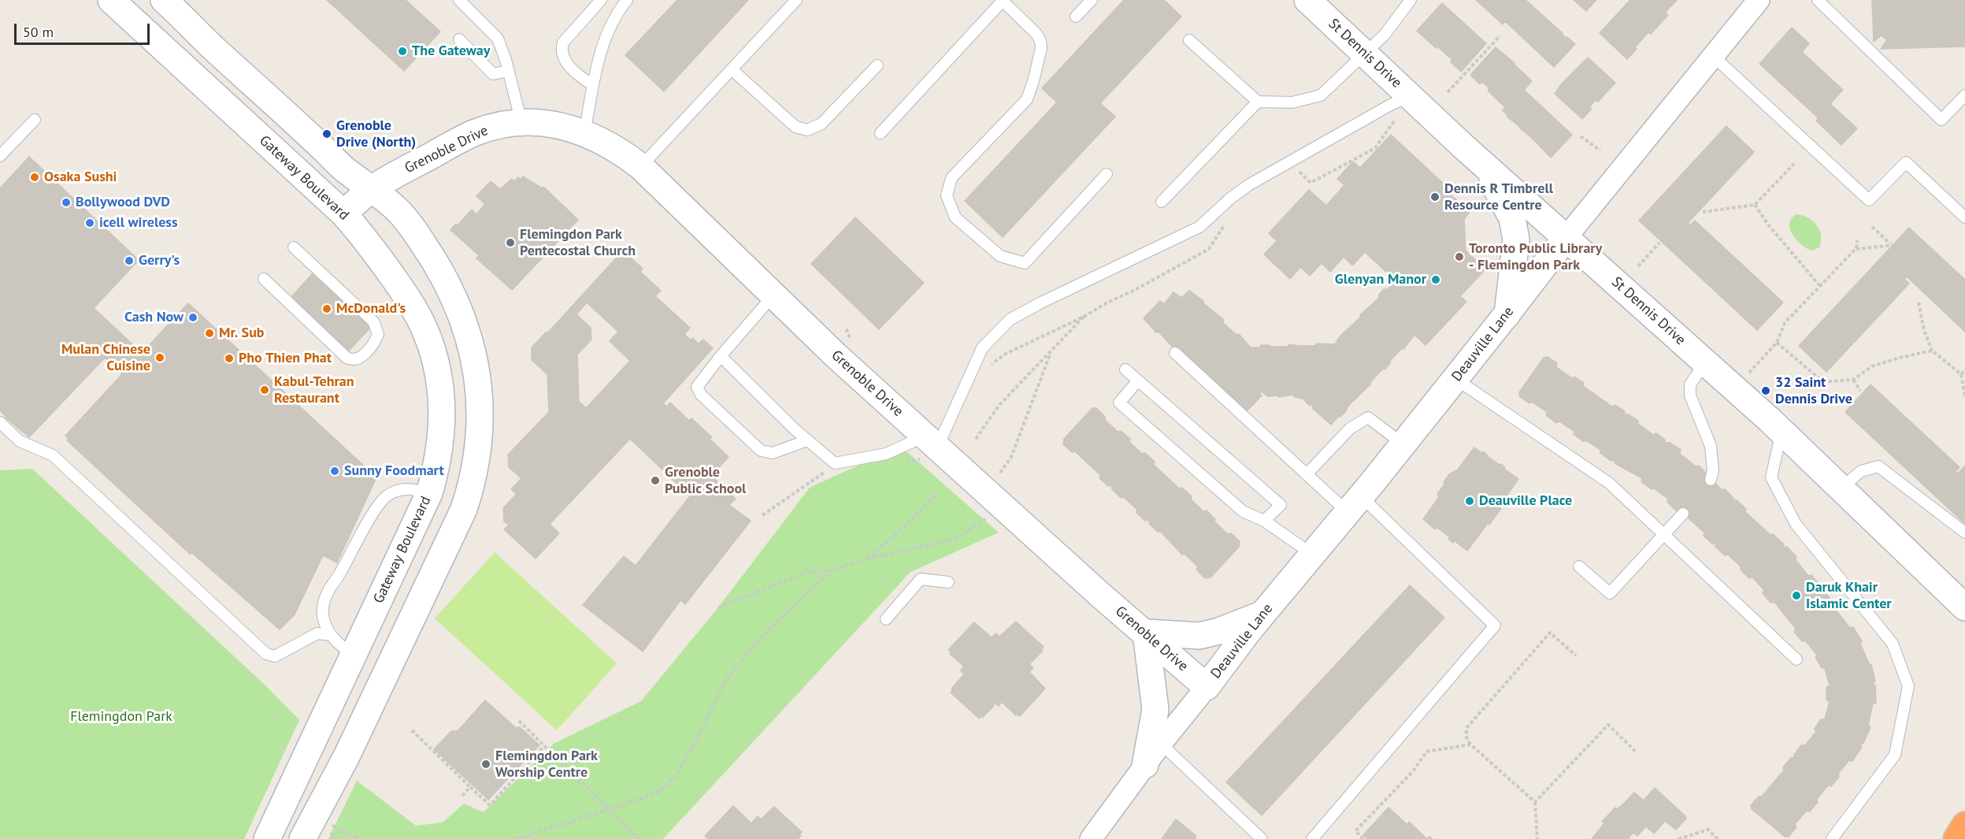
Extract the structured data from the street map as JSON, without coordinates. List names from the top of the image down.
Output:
{
  "streets": {
    "street": [
      "St Dennis Drive",
      "Grenoble Drive",
      "Gateway Boulevard",
      "Deauville Lane"
    ]
  },
  "crossings": [
    ["St Dennis Drive", "Deauville Lane"],
    ["Grenoble Drive", "Gateway Boulevard"],
    ["Grenoble Drive", "Deauville Lane"]
  ],
  "parks": ["Flemingdon Park"],
  "places": [
    "The Gateway",
    "Grenoble Drive (North)",
    "Osaka Sushi",
    "Dennis R Timbrell Resource Centre",
    "Bollywood DVD",
    "icell wireless",
    "Flemingdon Park Pentecostal Church",
    "Toronto Public Library - Flemingdon Park",
    "Gerry's",
    "Glenyan Manor",
    "McDonald's",
    "Cash Now",
    "Mr. Sub",
    "Mulan Chinese Cuisine",
    "Pho Thien Phat",
    "Kabul-Tehran Restaurant",
    "32 Saint Dennis Drive",
    "Sunny Foodmart",
    "Grenoble Public School",
    "Deauville Place",
    "Daruk Khair Islamic Center",
    "Flemingdon Park Worship Centre"
  ],
  "scale_bar": "50 m"
}
